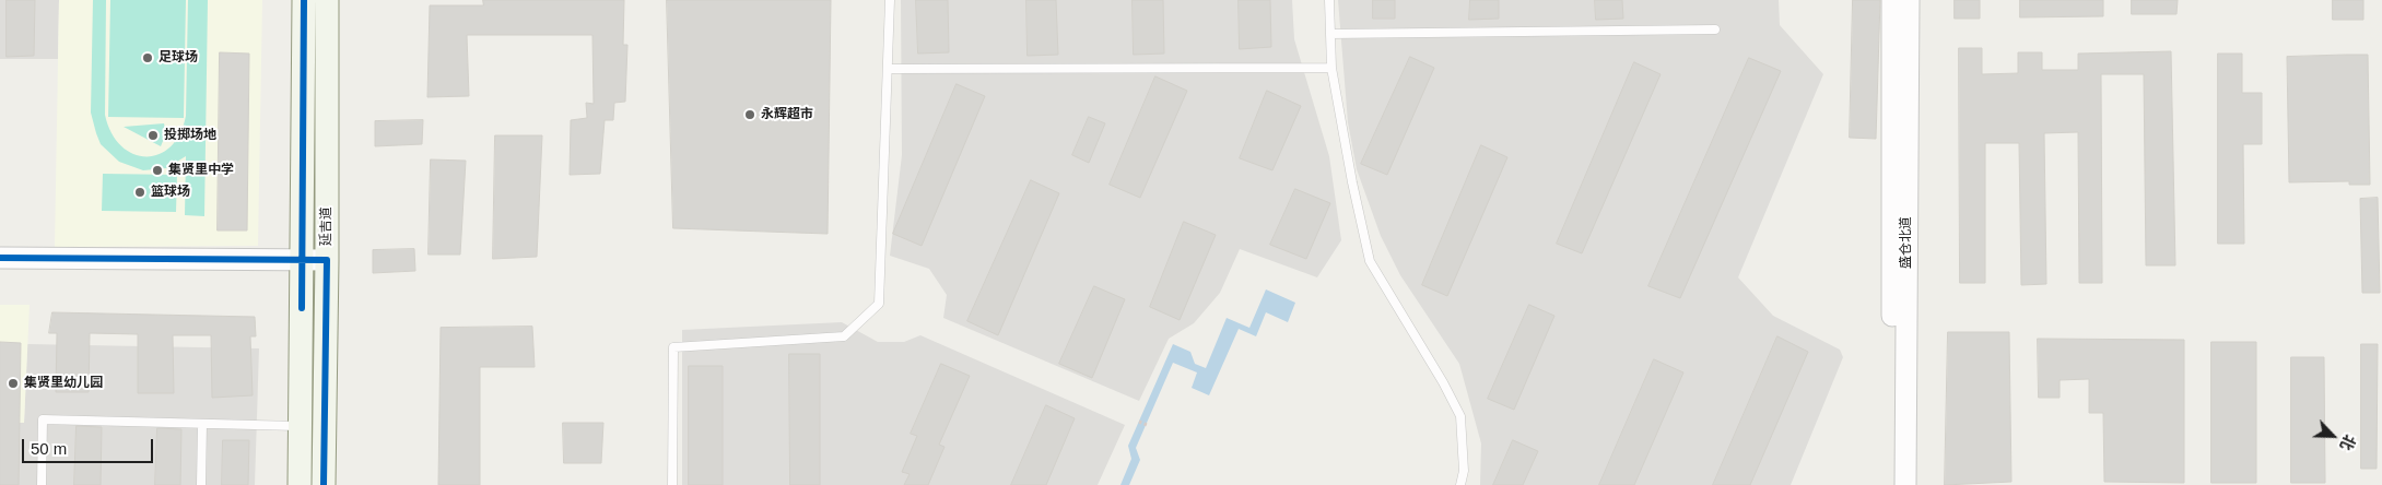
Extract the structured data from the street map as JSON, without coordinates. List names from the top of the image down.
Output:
{
  "streets": {
    "main road": ["延吉道"],
    "street": ["盛仓北道"]
  },
  "places": [
    "足球场",
    "永辉超市",
    "投掷场地",
    "集贤里中学",
    "篮球场",
    "集贤里幼儿园"
  ],
  "scale_bar": "50 m",
  "north": "bottom right"
}
